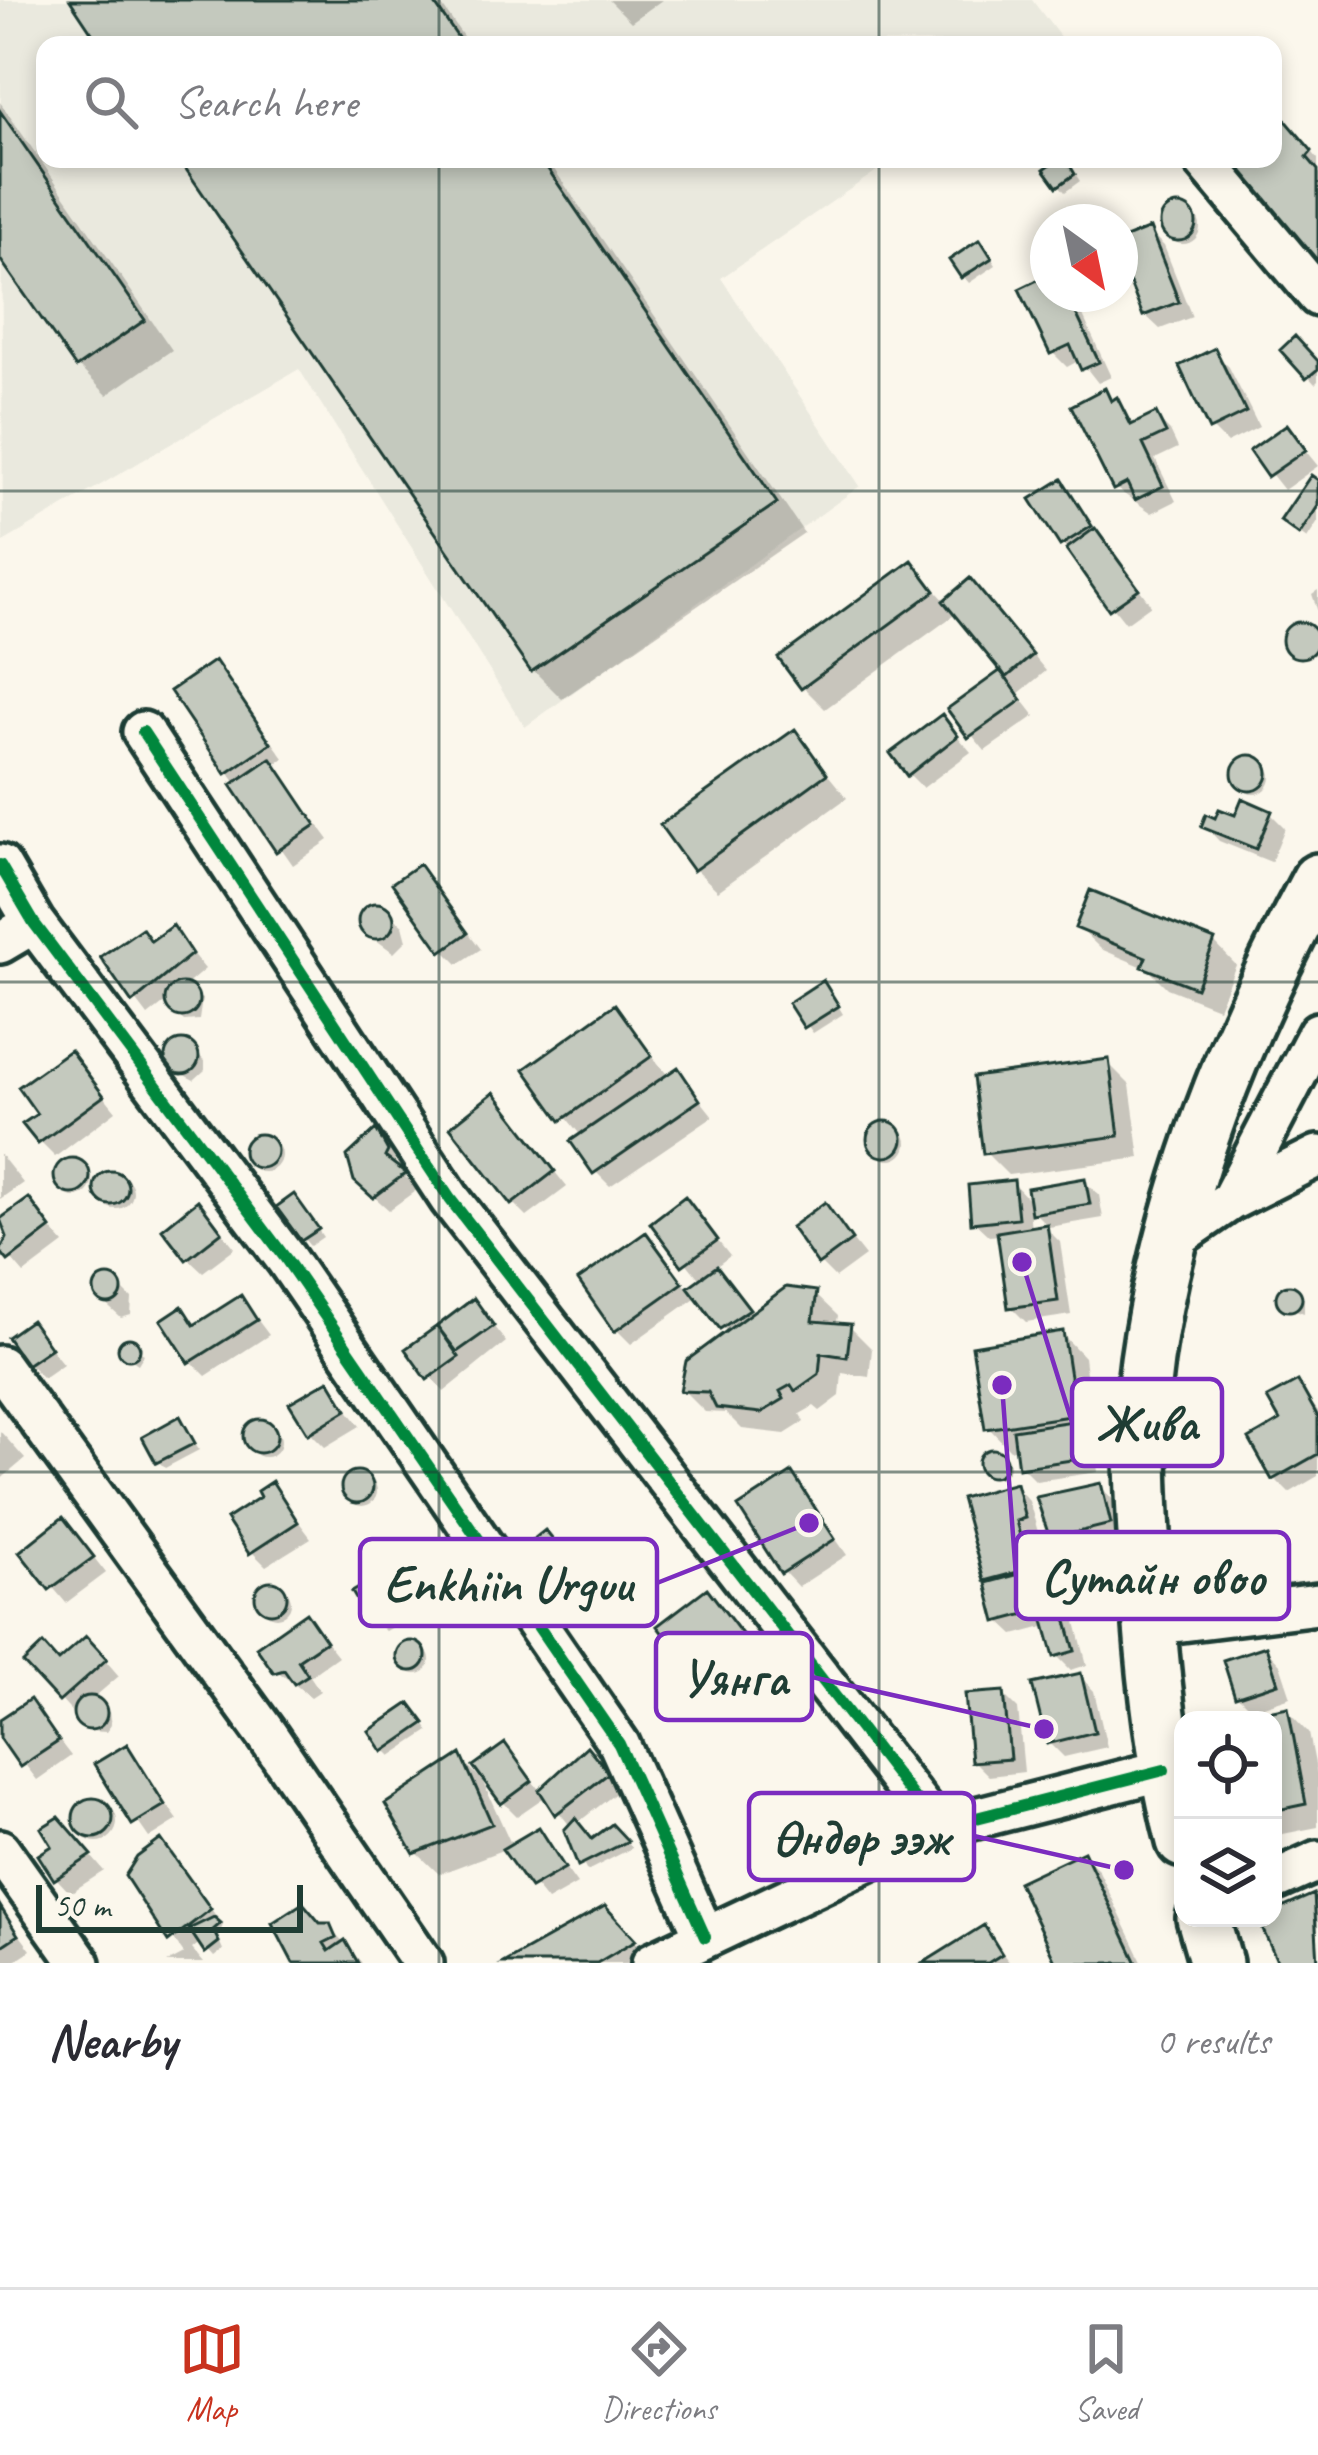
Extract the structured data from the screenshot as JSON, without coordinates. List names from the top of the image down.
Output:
{
  "places": [
    "Жива",
    "Сутайн овоо",
    "Enkhiin Urguu",
    "Уянга",
    "Өндөр ээж"
  ],
  "scale_bar": "50 m",
  "north": "bottom right",
  "page": {
    "search": "Search here",
    "scale": "50 m",
    "heading": ["Nearby", "0 results"],
    "nav": ["Map", "Directions", "Saved"]
  }
}
